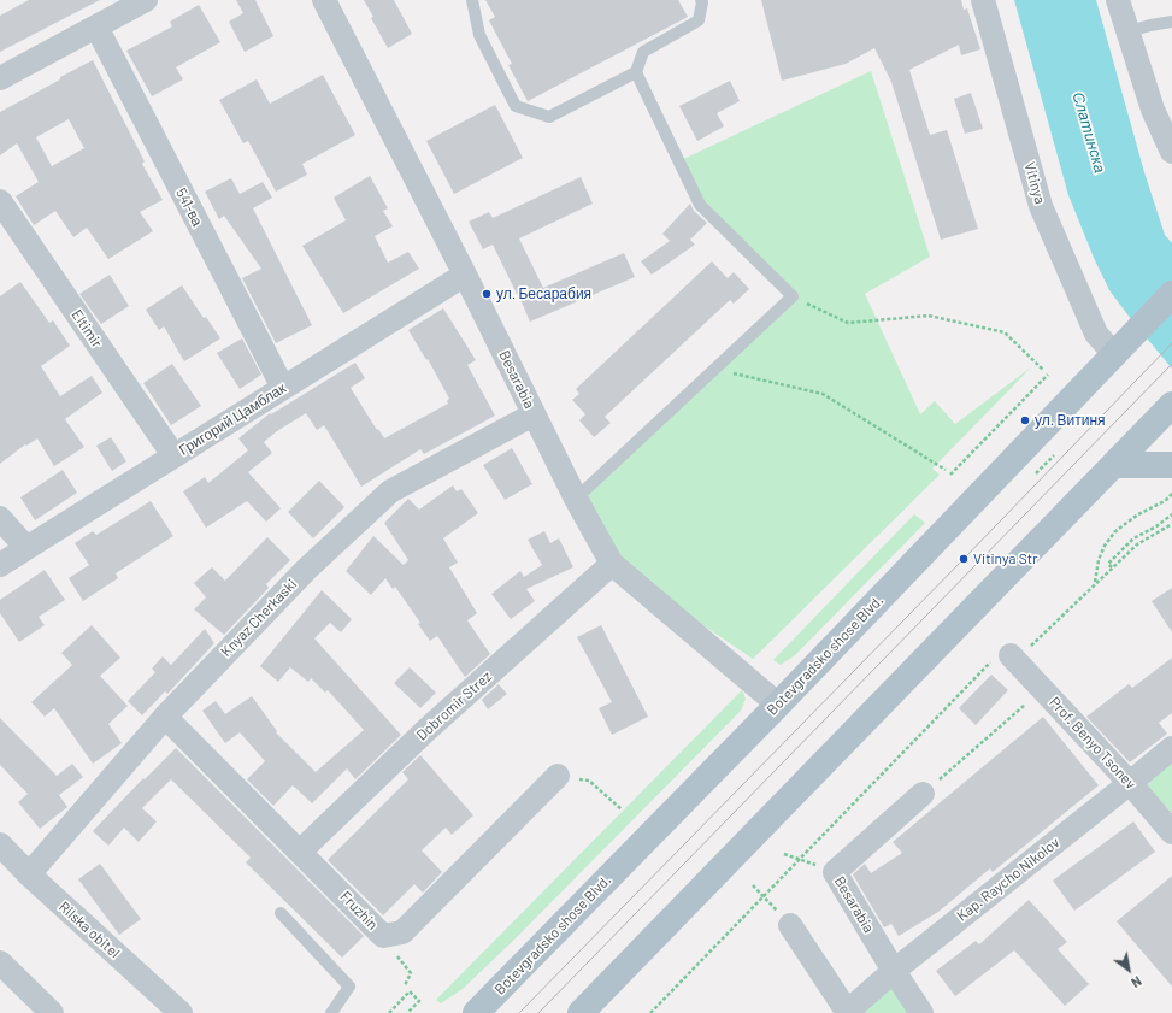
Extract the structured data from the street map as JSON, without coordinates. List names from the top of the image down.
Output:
{
  "streets": {
    "main road": ["Botevgradsko shose Blvd."],
    "street": [
      "Vitinya",
      "541-ва",
      "Eltimir",
      "Besarabia",
      "Григорий Цамблак",
      "Knyaz Cherkaski",
      "Dobromir Strez",
      "Prof. Benyo Tsonev",
      "Kap. Raycho Nikolov",
      "Fruzhin",
      "Rilska obitel"
    ]
  },
  "crossings": [
    ["Vitinya", "Botevgradsko shose Blvd."],
    ["541-ва", "Григорий Цамблак"],
    ["Eltimir", "Григорий Цамблак"],
    ["Besarabia", "Григорий Цамблак"],
    ["Besarabia", "Knyaz Cherkaski"],
    ["Besarabia", "Botevgradsko shose Blvd."],
    ["Besarabia", "Dobromir Strez"],
    ["Besarabia", "Kap. Raycho Nikolov"],
    ["Knyaz Cherkaski", "Fruzhin"],
    ["Knyaz Cherkaski", "Rilska obitel"],
    ["Dobromir Strez", "Fruzhin"],
    ["Prof. Benyo Tsonev", "Kap. Raycho Nikolov"]
  ],
  "water": ["Слатинска"],
  "places": ["ул. Бесарабия", "ул. Витиня", "Vitinya Str"],
  "north": "bottom right"
}
